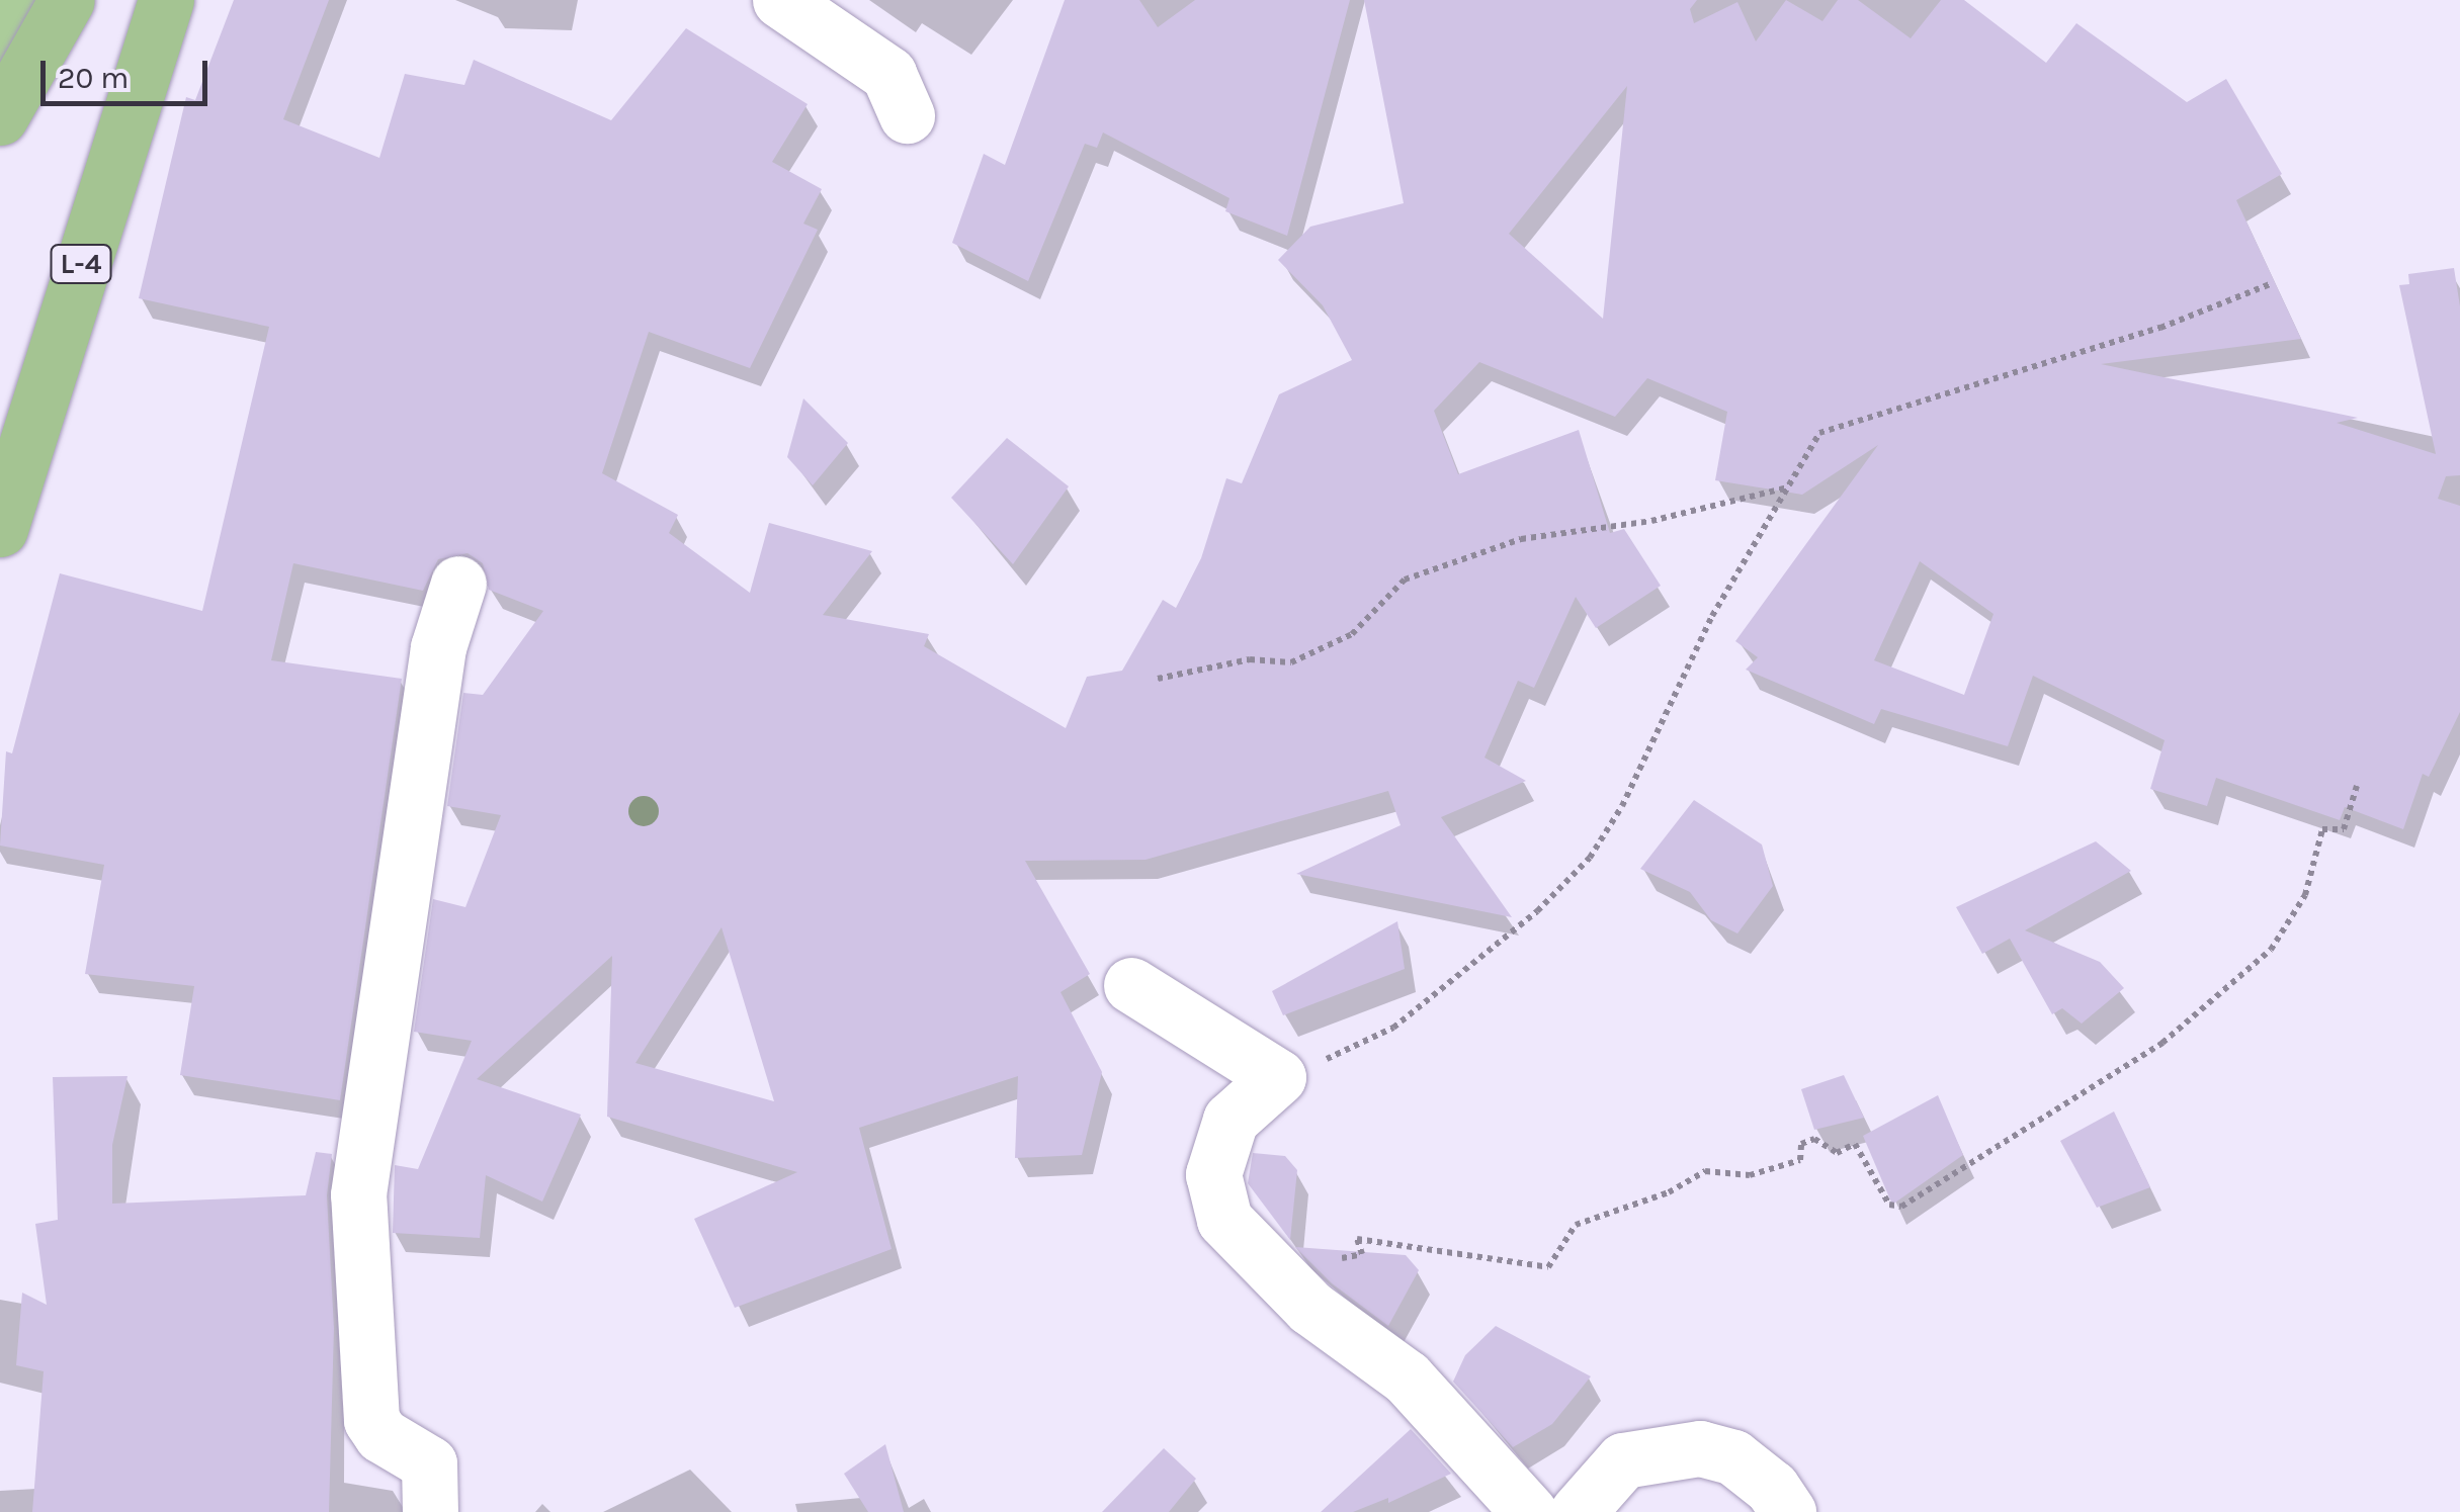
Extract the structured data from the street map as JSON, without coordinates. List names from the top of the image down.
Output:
{
  "streets": {
    "main road": ["L-4"]
  },
  "scale_bar": "20 m"
}
